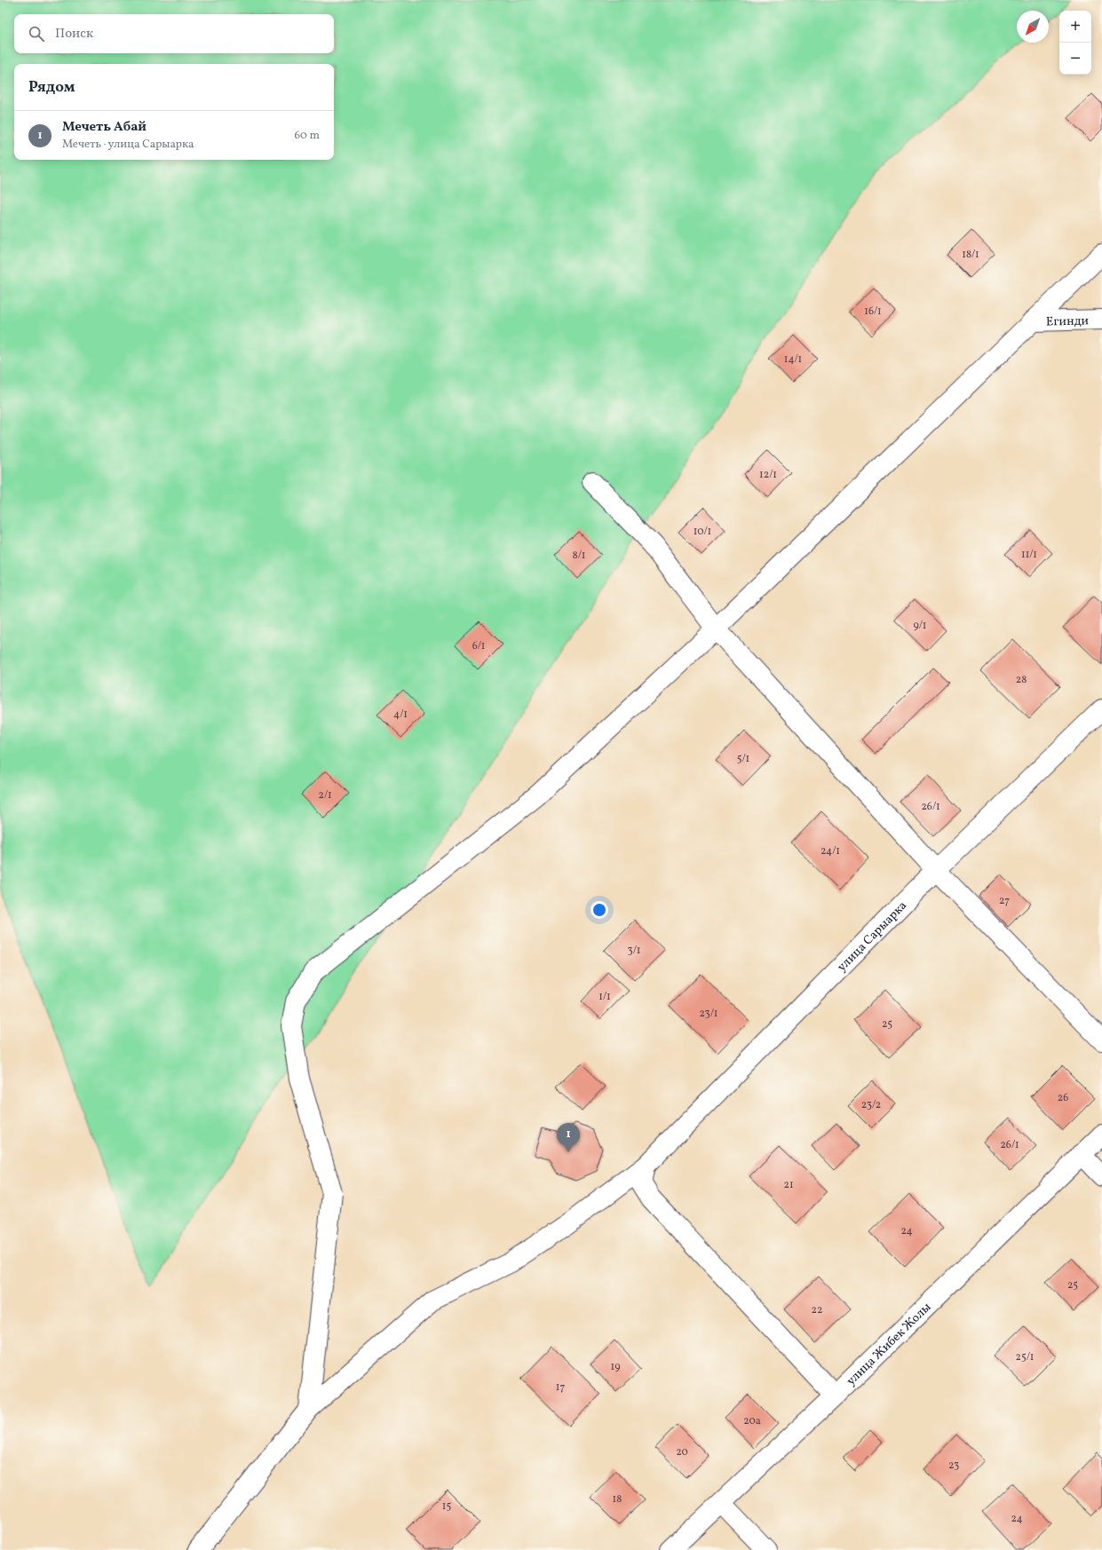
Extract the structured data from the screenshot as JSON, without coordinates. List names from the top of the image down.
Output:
{
  "streets": {
    "street": ["Егинди", "улица Сарыарка", "улица Жибек Жолы"]
  },
  "house_numbers": [
    "18/1",
    "16/1",
    "14/1",
    "12/1",
    "10/1",
    "11/1",
    "8/1",
    "9/1",
    "6/1",
    "28",
    "4/1",
    "5/1",
    "2/1",
    "26/1",
    "24/1",
    "27",
    "3/1",
    "1/1",
    "23/1",
    "25",
    "26",
    "23/2",
    "26/1",
    "21",
    "24",
    "25",
    "22",
    "25/1",
    "19",
    "17",
    "20а",
    "20",
    "23",
    "18",
    "15",
    "24"
  ],
  "north": "bottom left",
  "page": {
    "map_buttons": ["+", "−"],
    "search": "Поиск",
    "heading": "Рядом",
    "list": [
      {
        "mark": "1",
        "name": "Мечеть Абай",
        "note": "Мечеть · улица Сарыарка",
        "value": "60 m"
      }
    ],
    "pins": "1"
  }
}
